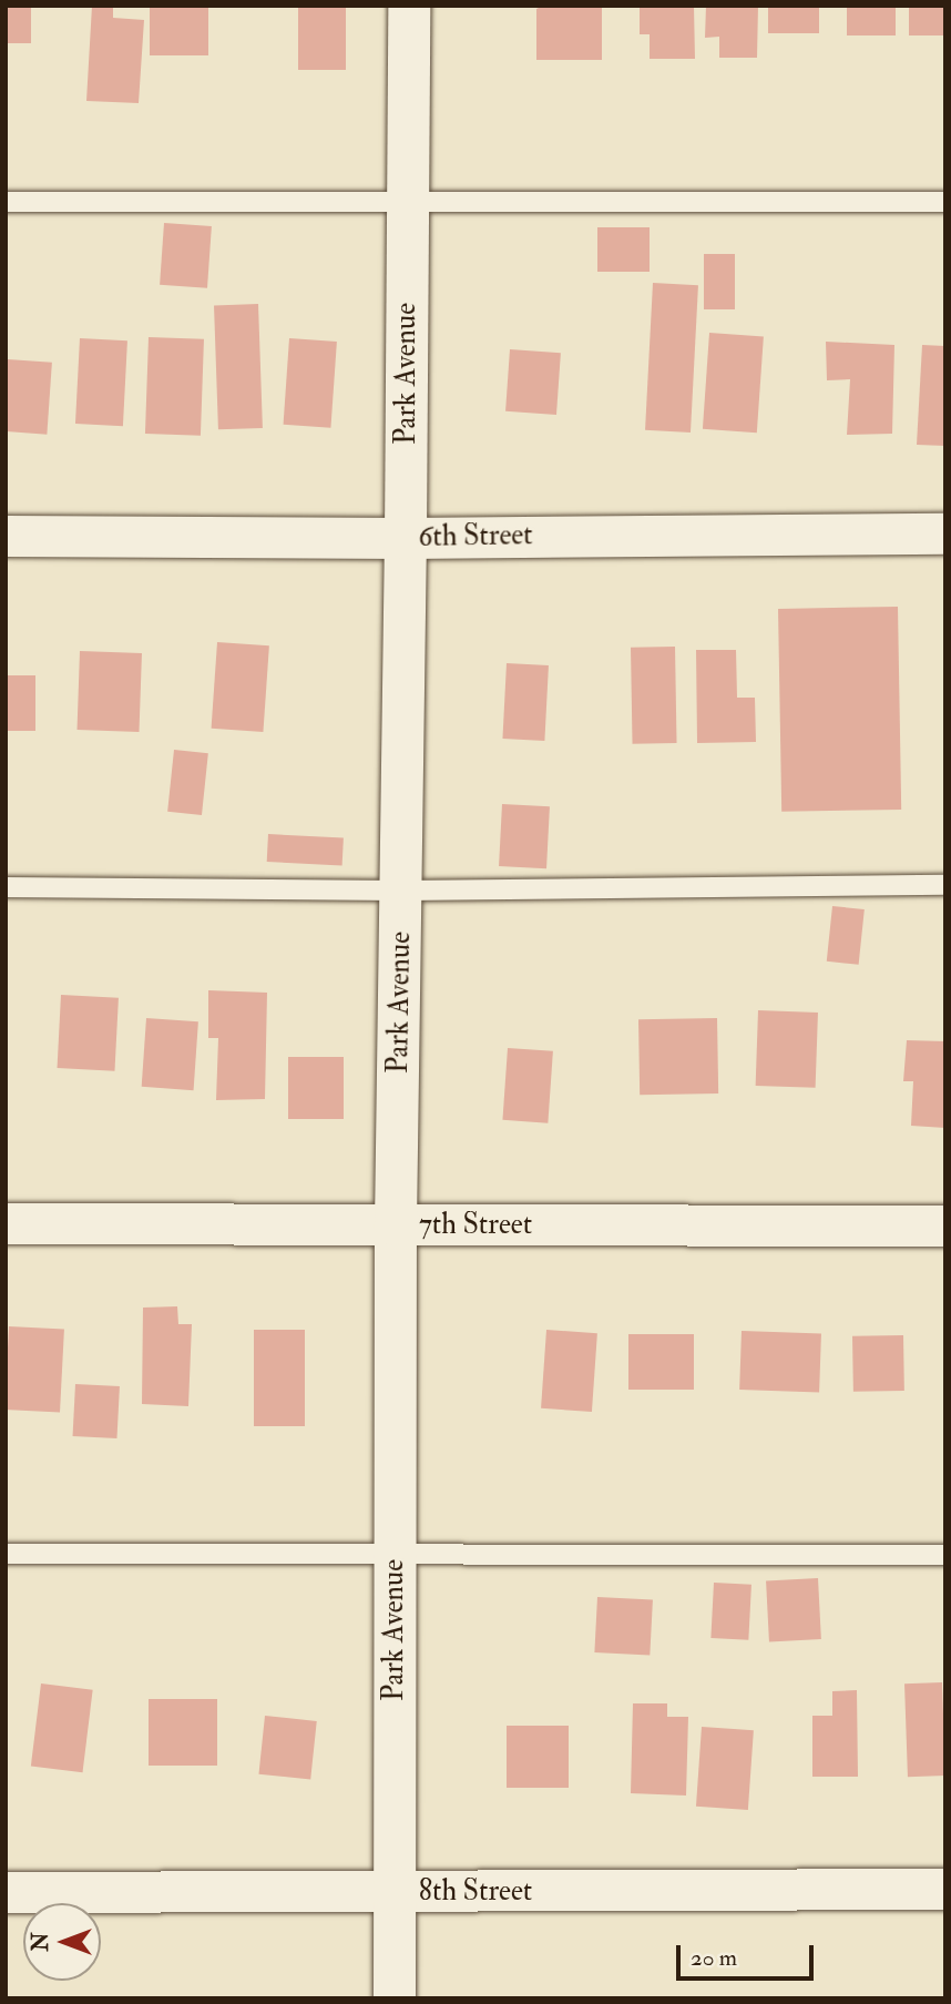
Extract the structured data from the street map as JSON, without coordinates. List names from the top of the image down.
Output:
{
  "streets": {
    "street": [
      "Park Avenue",
      "6th Street",
      "7th Street",
      "8th Street"
    ]
  },
  "crossings": [
    ["Park Avenue", "6th Street"],
    ["Park Avenue", "7th Street"],
    ["Park Avenue", "8th Street"]
  ],
  "scale_bar": "20 m",
  "north": "left"
}
